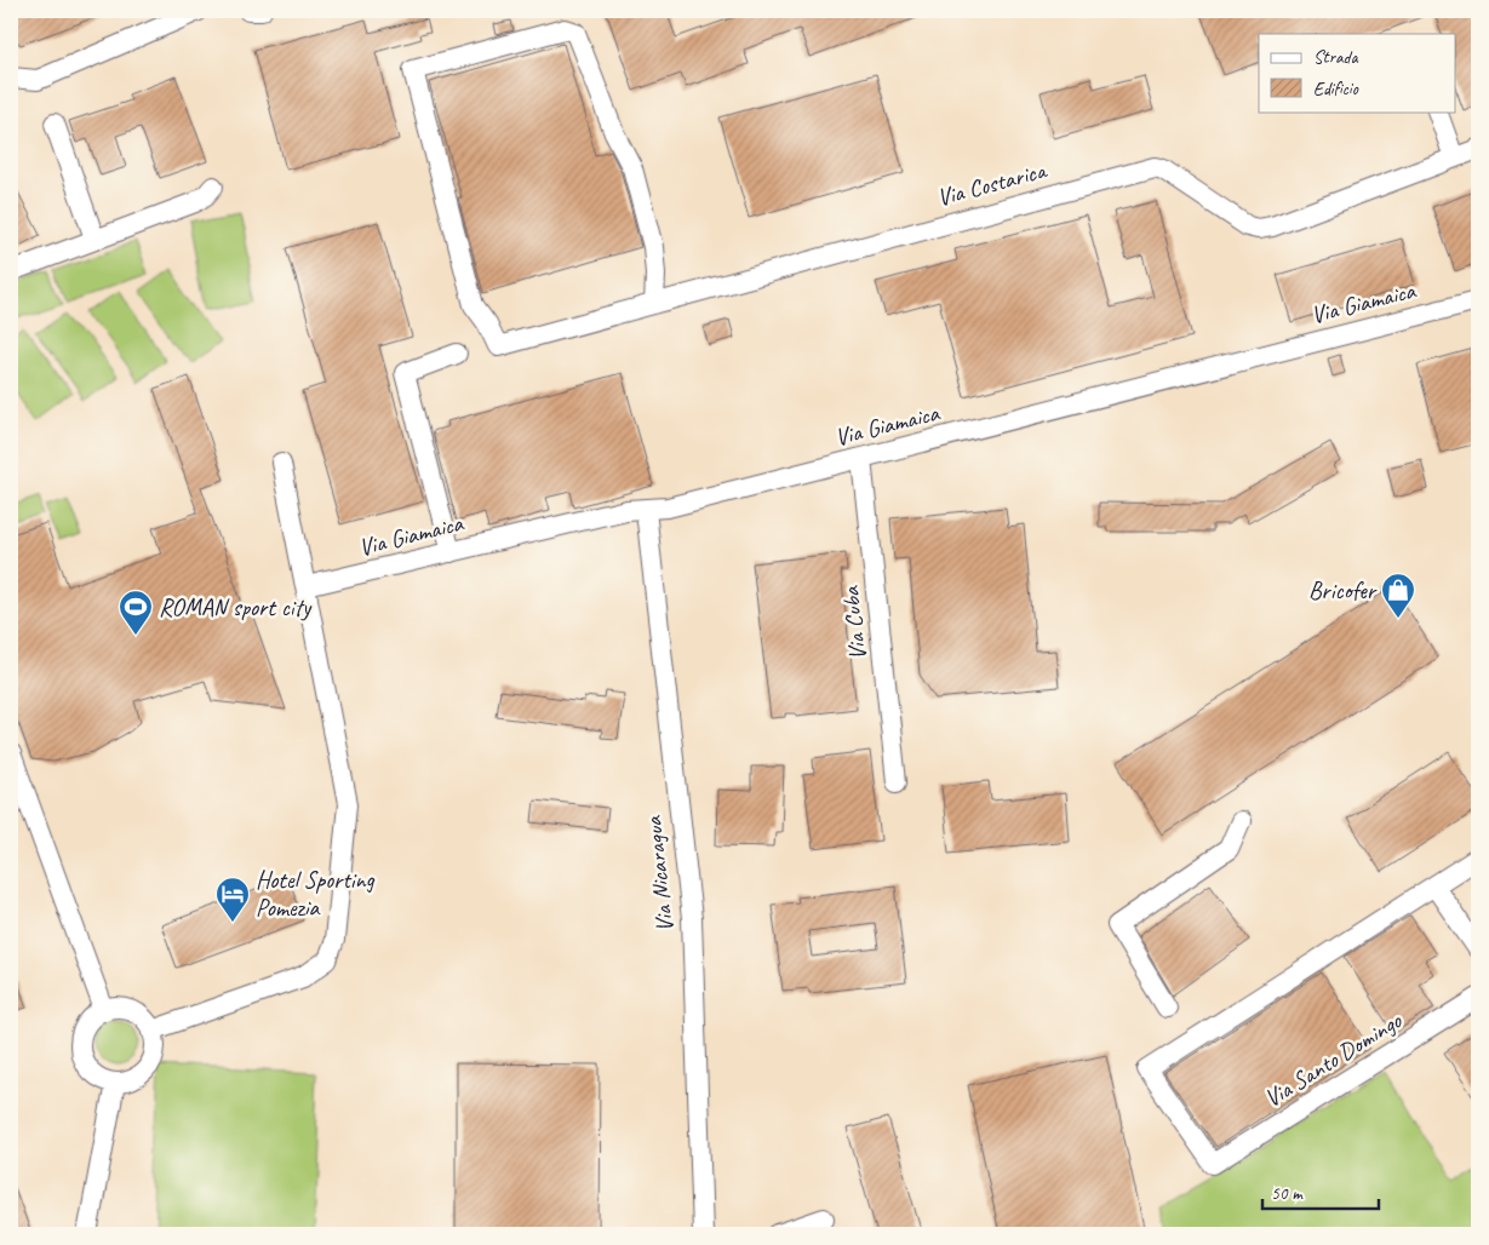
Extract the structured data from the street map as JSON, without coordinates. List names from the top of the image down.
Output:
{
  "streets": {
    "street": [
      "Via Costarica",
      "Via Giamaica",
      "Via Cuba",
      "Via Nicaragua",
      "Via Santo Domingo"
    ]
  },
  "crossings": [
    ["Via Giamaica", "Via Cuba"],
    ["Via Giamaica", "Via Nicaragua"]
  ],
  "places": {
    "shop": ["Bricofer"],
    "sports": ["ROMAN sport city"],
    "hotel": ["Hotel Sporting Pomezia"]
  },
  "legend": ["Strada", "Edificio"],
  "scale_bar": "50 m"
}
